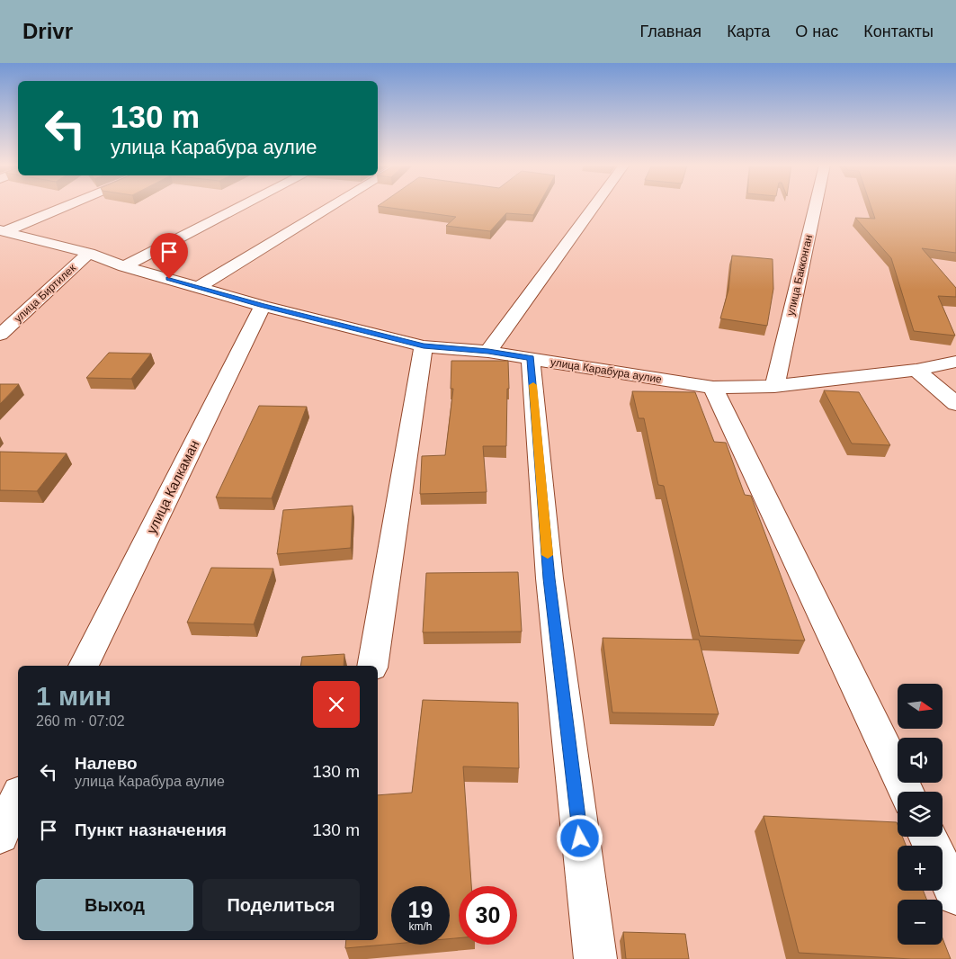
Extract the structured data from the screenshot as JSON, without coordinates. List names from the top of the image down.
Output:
{
  "streets": {
    "street": [
      "улица Бакконган",
      "улица Биртилек",
      "улица Карабура аулие",
      "улица Калкаман"
    ]
  },
  "crossings": [
    ["улица Бакконган", "улица Карабура аулие"],
    ["улица Биртилек", "улица Карабура аулие"],
    ["улица Карабура аулие", "улица Калкаман"]
  ],
  "north": "right",
  "page": {
    "header": "Drivr",
    "nav": [
      "Главная",
      "Карта",
      "О нас",
      "Контакты"
    ],
    "turn": ["130 m", "улица Карабура аулие"],
    "heading": ["1 мин", "260 m · 07:02"],
    "map_buttons": ["+", "−"],
    "list": [
      {
        "name": "Налево",
        "note": "улица Карабура аулие",
        "value": "130 m"
      },
      {
        "name": "Пункт назначения",
        "value": "130 m"
      }
    ],
    "buttons": ["Выход", "Поделиться"],
    "speed": "19 km/h",
    "limit": "30"
  }
}
